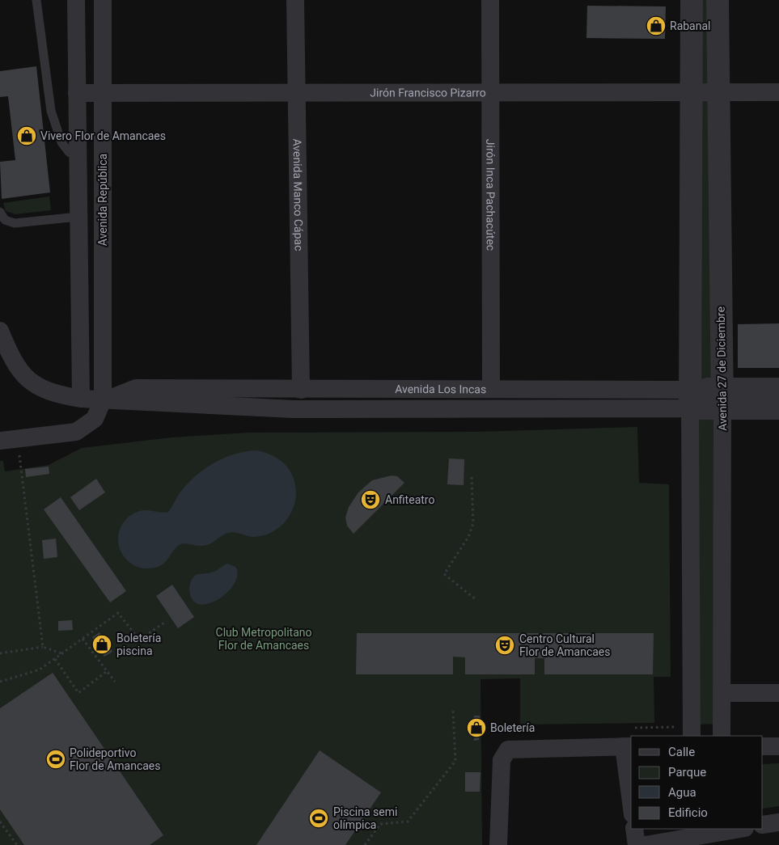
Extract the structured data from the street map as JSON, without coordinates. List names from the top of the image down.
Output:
{
  "streets": {
    "street": [
      "Jirón Francisco Pizarro",
      "Avenida Manco Cápac",
      "Jirón Inca Pachacútec",
      "Avenida República",
      "Avenida 27 de Diciembre",
      "Avenida Los Incas"
    ]
  },
  "crossings": [
    ["Jirón Francisco Pizarro", "Avenida Manco Cápac"],
    ["Jirón Francisco Pizarro", "Jirón Inca Pachacútec"],
    ["Jirón Francisco Pizarro", "Avenida República"],
    ["Jirón Francisco Pizarro", "Avenida 27 de Diciembre"],
    ["Avenida Manco Cápac", "Avenida Los Incas"],
    ["Jirón Inca Pachacútec", "Avenida Los Incas"],
    ["Avenida República", "Avenida Los Incas"],
    ["Avenida 27 de Diciembre", "Avenida Los Incas"]
  ],
  "parks": ["Club Metropolitano Flor de Amancaes"],
  "places": {
    "shop": [
      "Rabanal",
      "Vivero Flor de Amancaes",
      "Boletería piscina",
      "Boletería"
    ],
    "theatre": ["Anfiteatro", "Centro Cultural Flor de Amancaes"],
    "sports": ["Polideportivo Flor de Amancaes", "Piscina semi olímpica"]
  },
  "legend": [
    "Calle",
    "Parque",
    "Agua",
    "Edificio"
  ]
}
